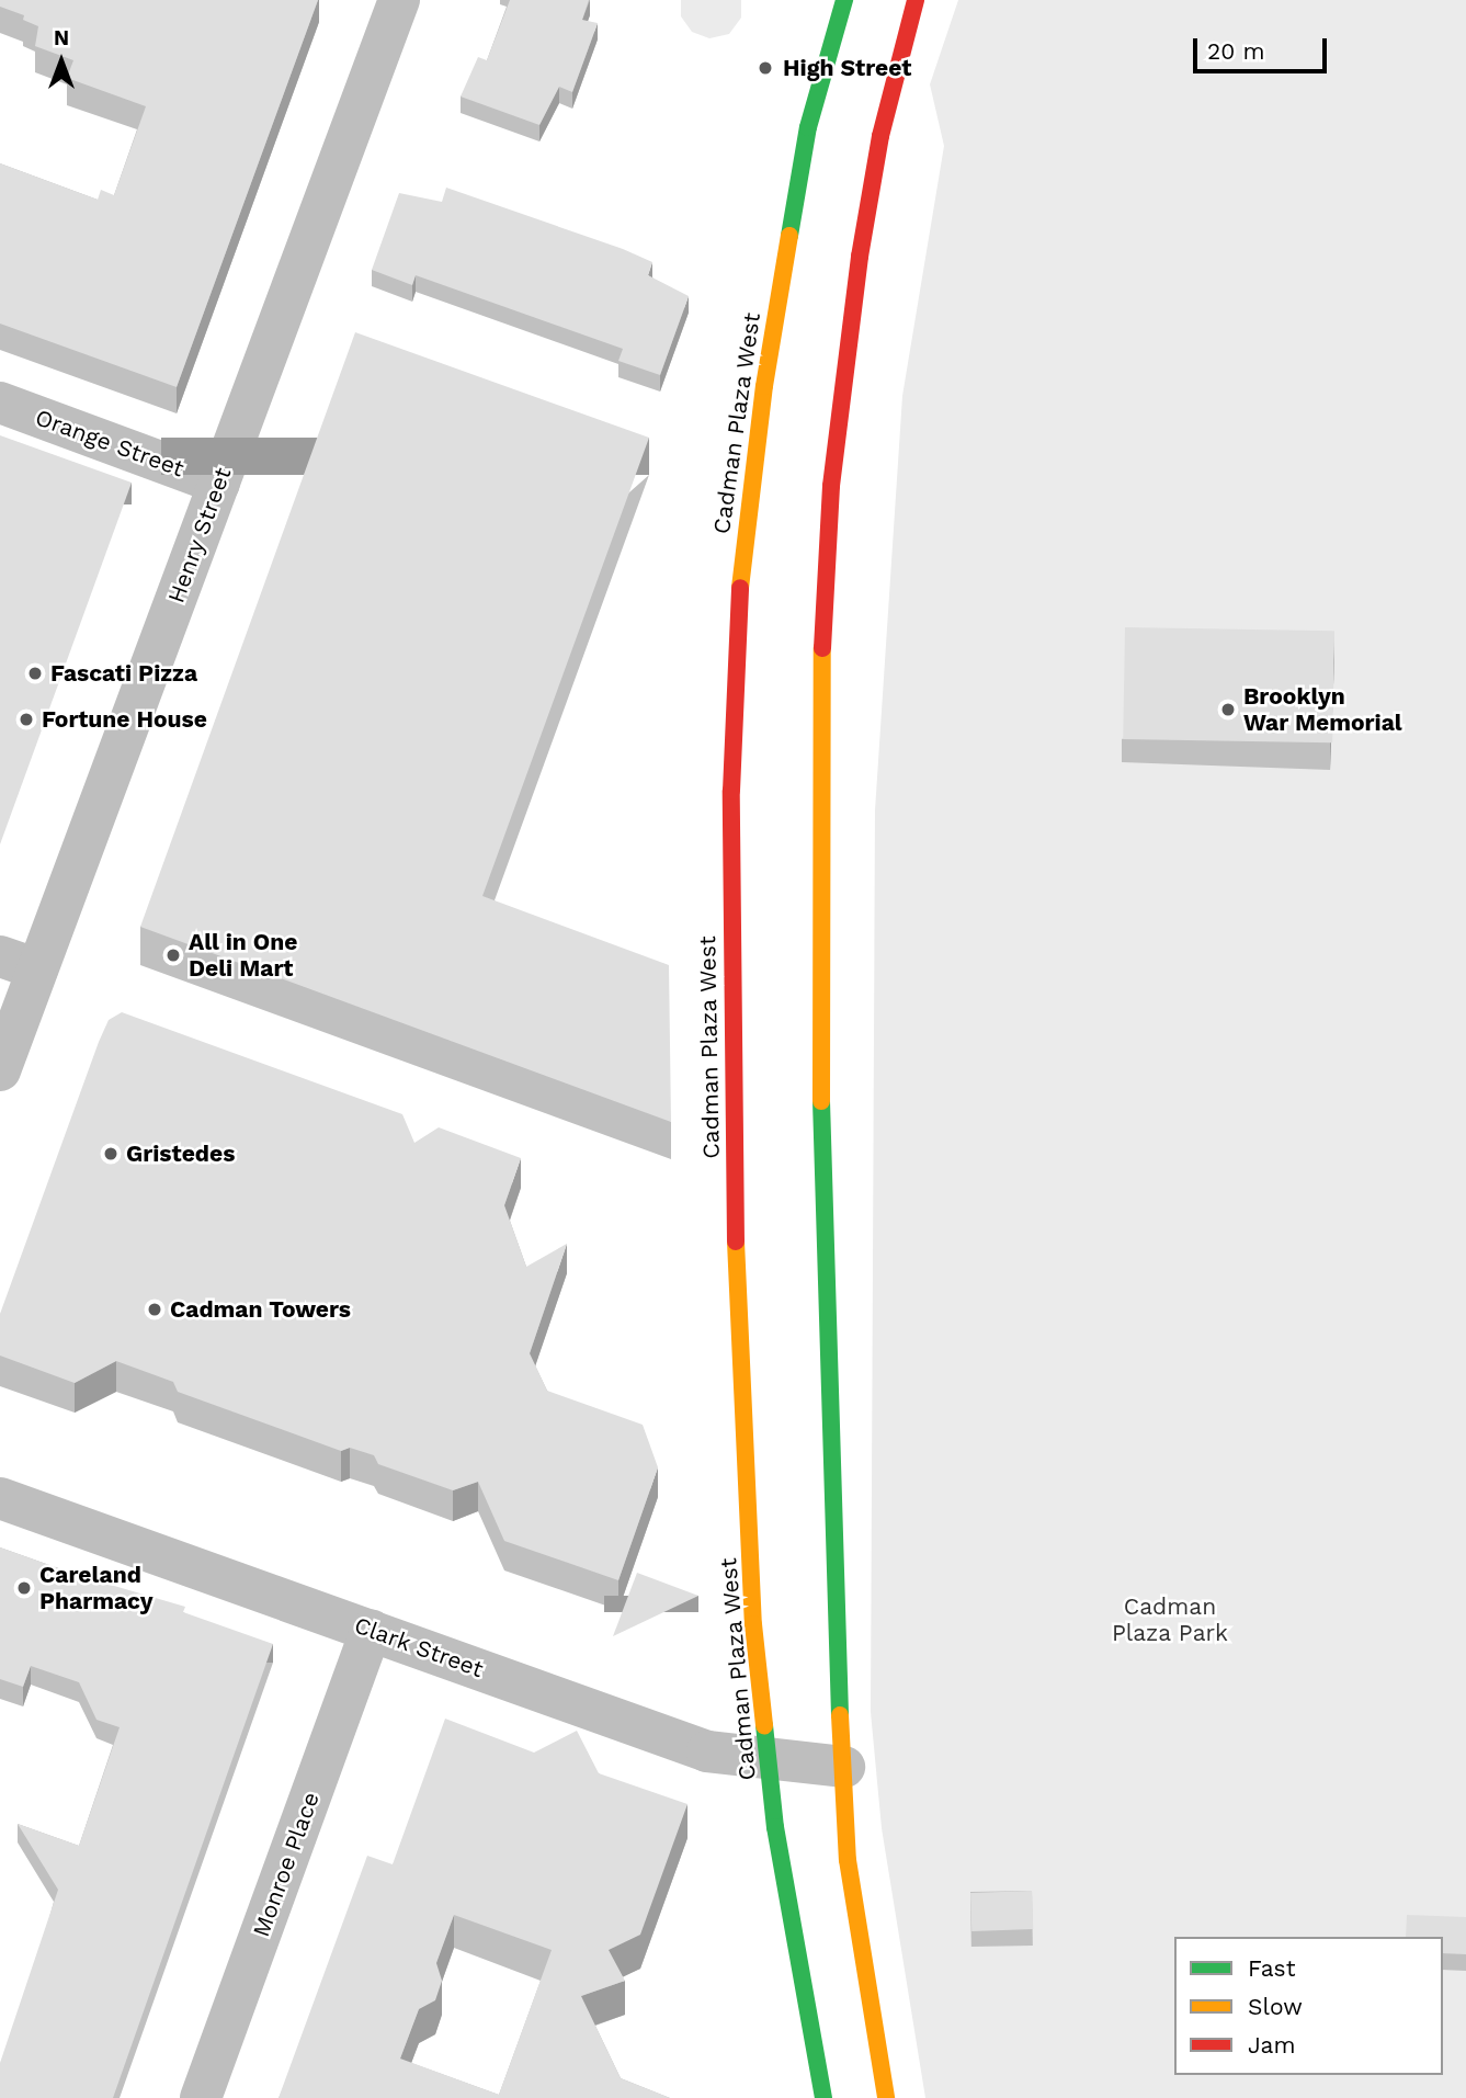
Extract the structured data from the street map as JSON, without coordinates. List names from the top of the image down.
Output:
{
  "streets": {
    "main road": ["Cadman Plaza West"],
    "street": [
      "Orange Street",
      "Henry Street",
      "Clark Street",
      "Monroe Place"
    ]
  },
  "crossings": [
    ["Cadman Plaza West", "Clark Street"],
    ["Orange Street", "Henry Street"],
    ["Clark Street", "Monroe Place"]
  ],
  "parks": ["Cadman Plaza Park"],
  "places": [
    "High Street",
    "Fascati Pizza",
    "Brooklyn War Memorial",
    "Fortune House",
    "All in One Deli Mart",
    "Gristedes",
    "Cadman Towers",
    "Careland Pharmacy"
  ],
  "legend": ["Fast", "Slow", "Jam"],
  "scale_bar": "20 m",
  "north": "top"
}
